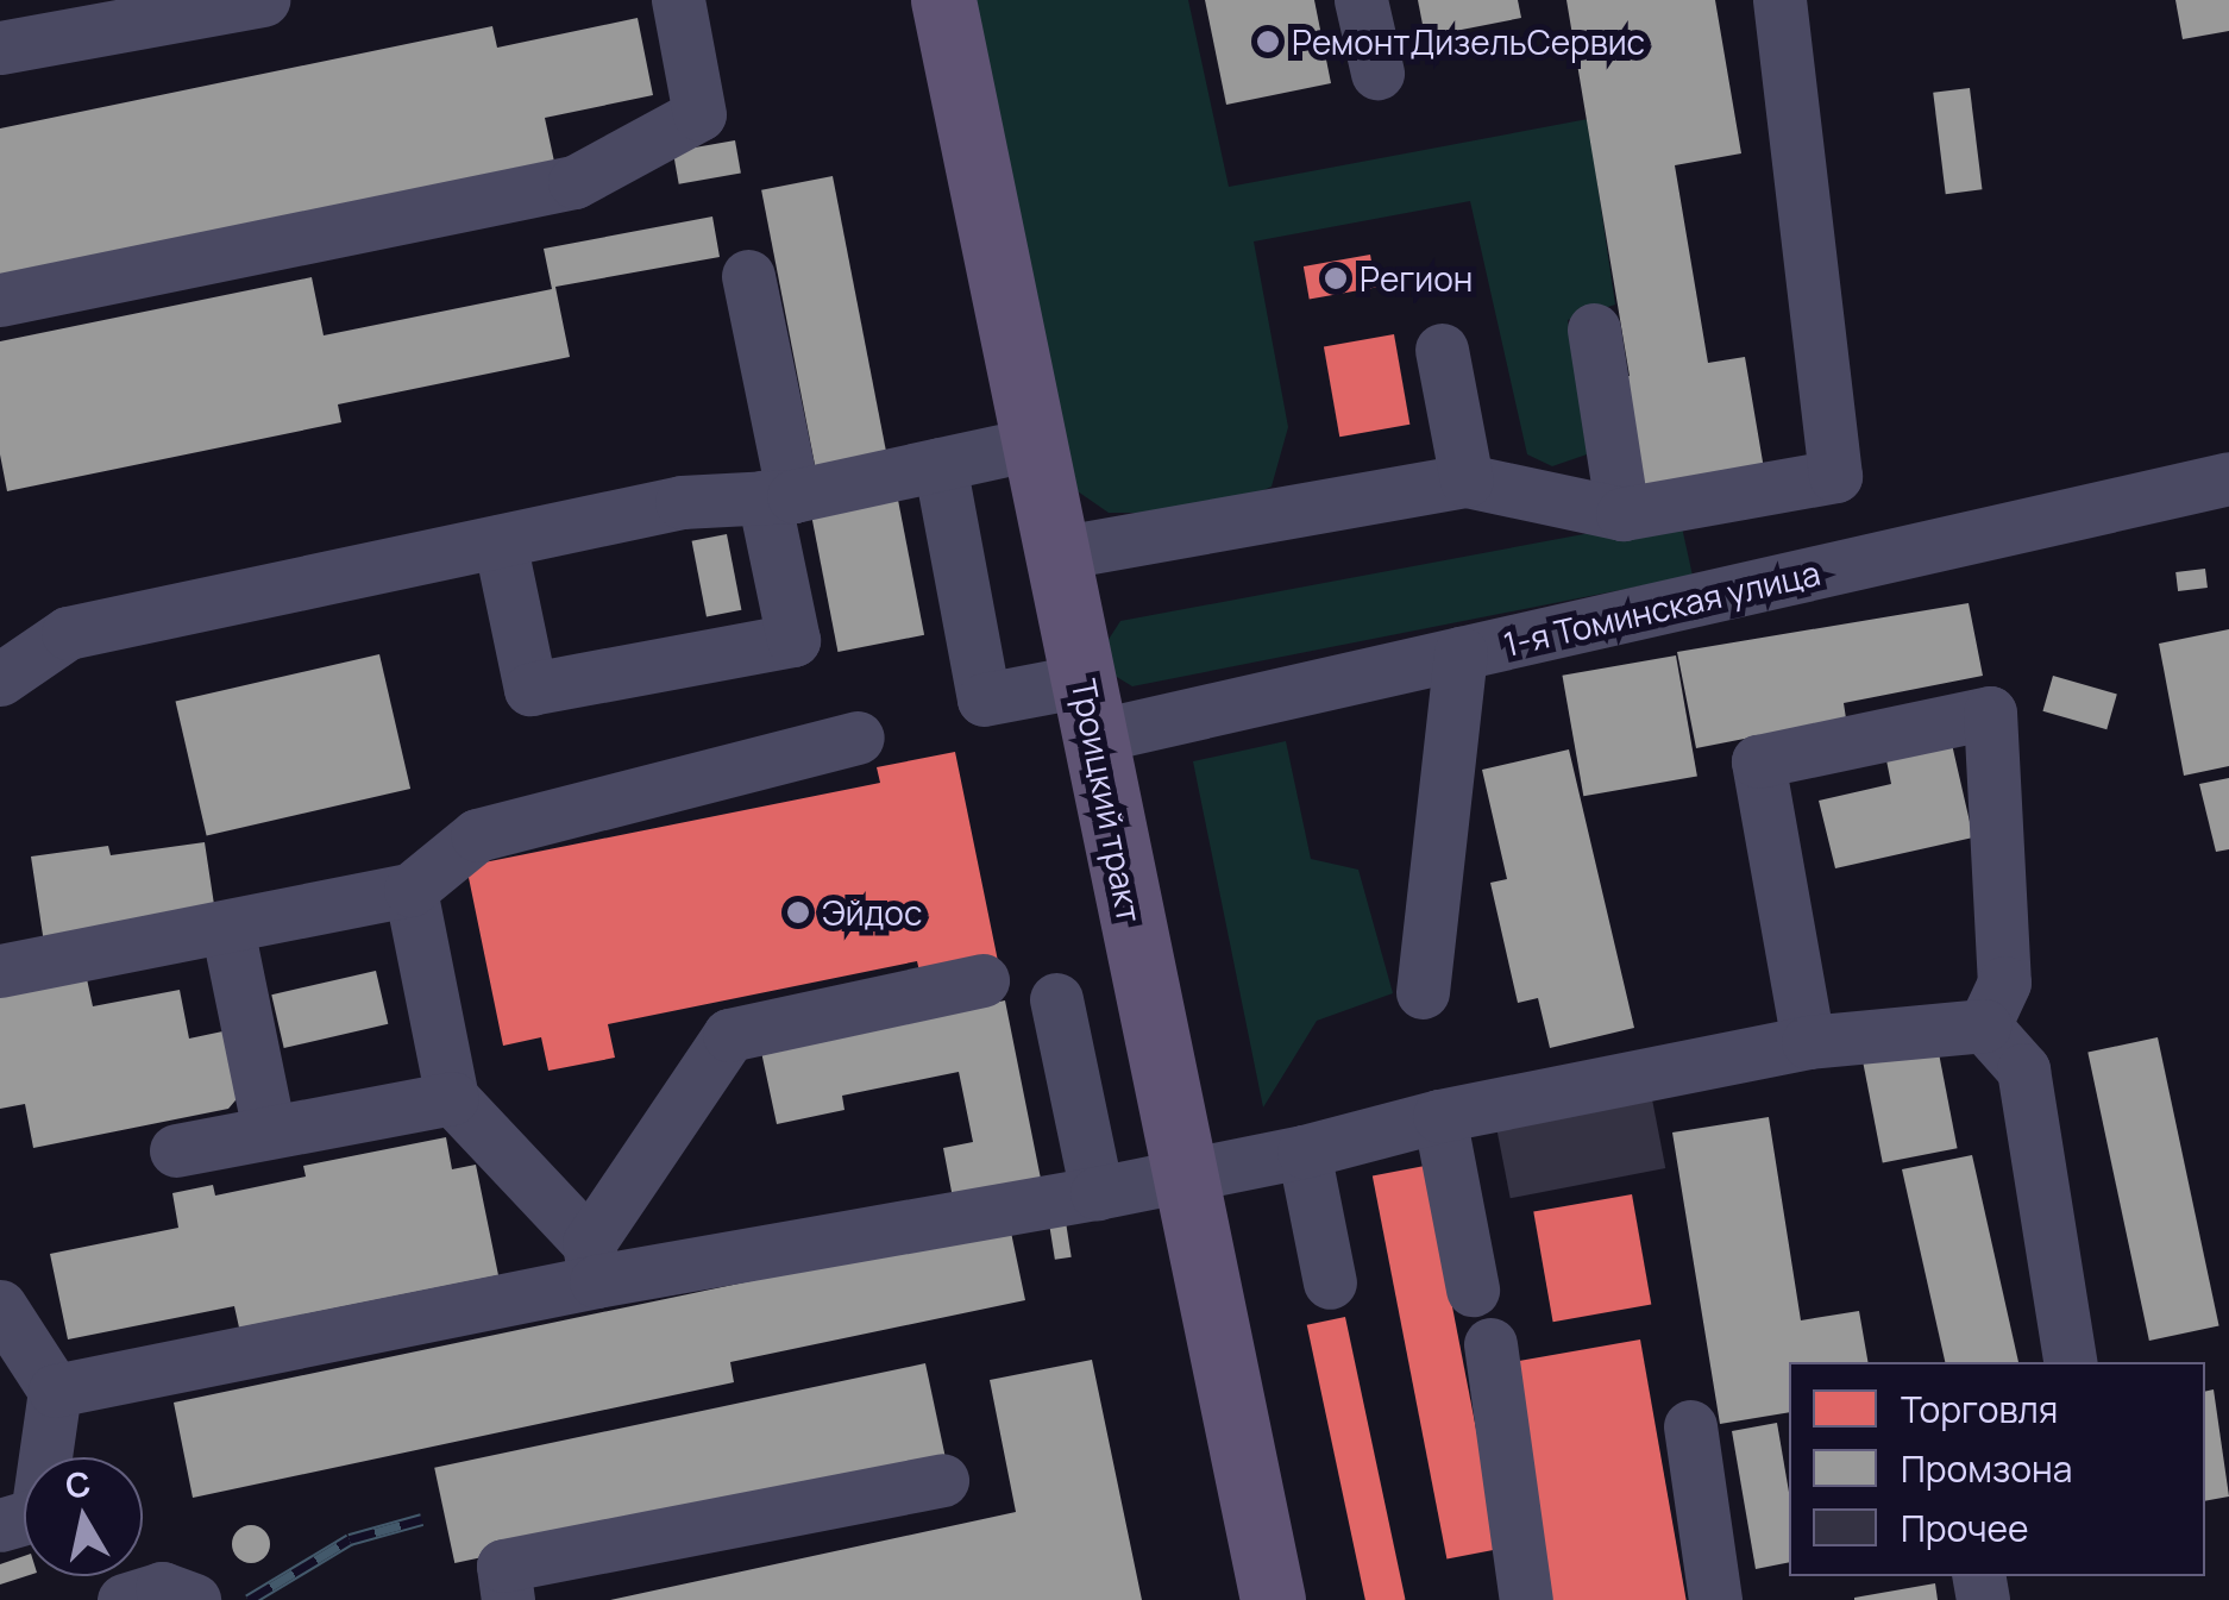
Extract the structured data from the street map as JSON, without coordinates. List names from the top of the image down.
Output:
{
  "streets": {
    "main road": ["Троицкий тракт"],
    "street": ["1-я Томинская улица"]
  },
  "crossings": [
    ["1-я Томинская улица", "Троицкий тракт"]
  ],
  "places": ["РемонтДизельСервис", "Регион", "Эйдос"],
  "legend": ["Торговля", "Промзона", "Прочее"],
  "north": "top"
}
